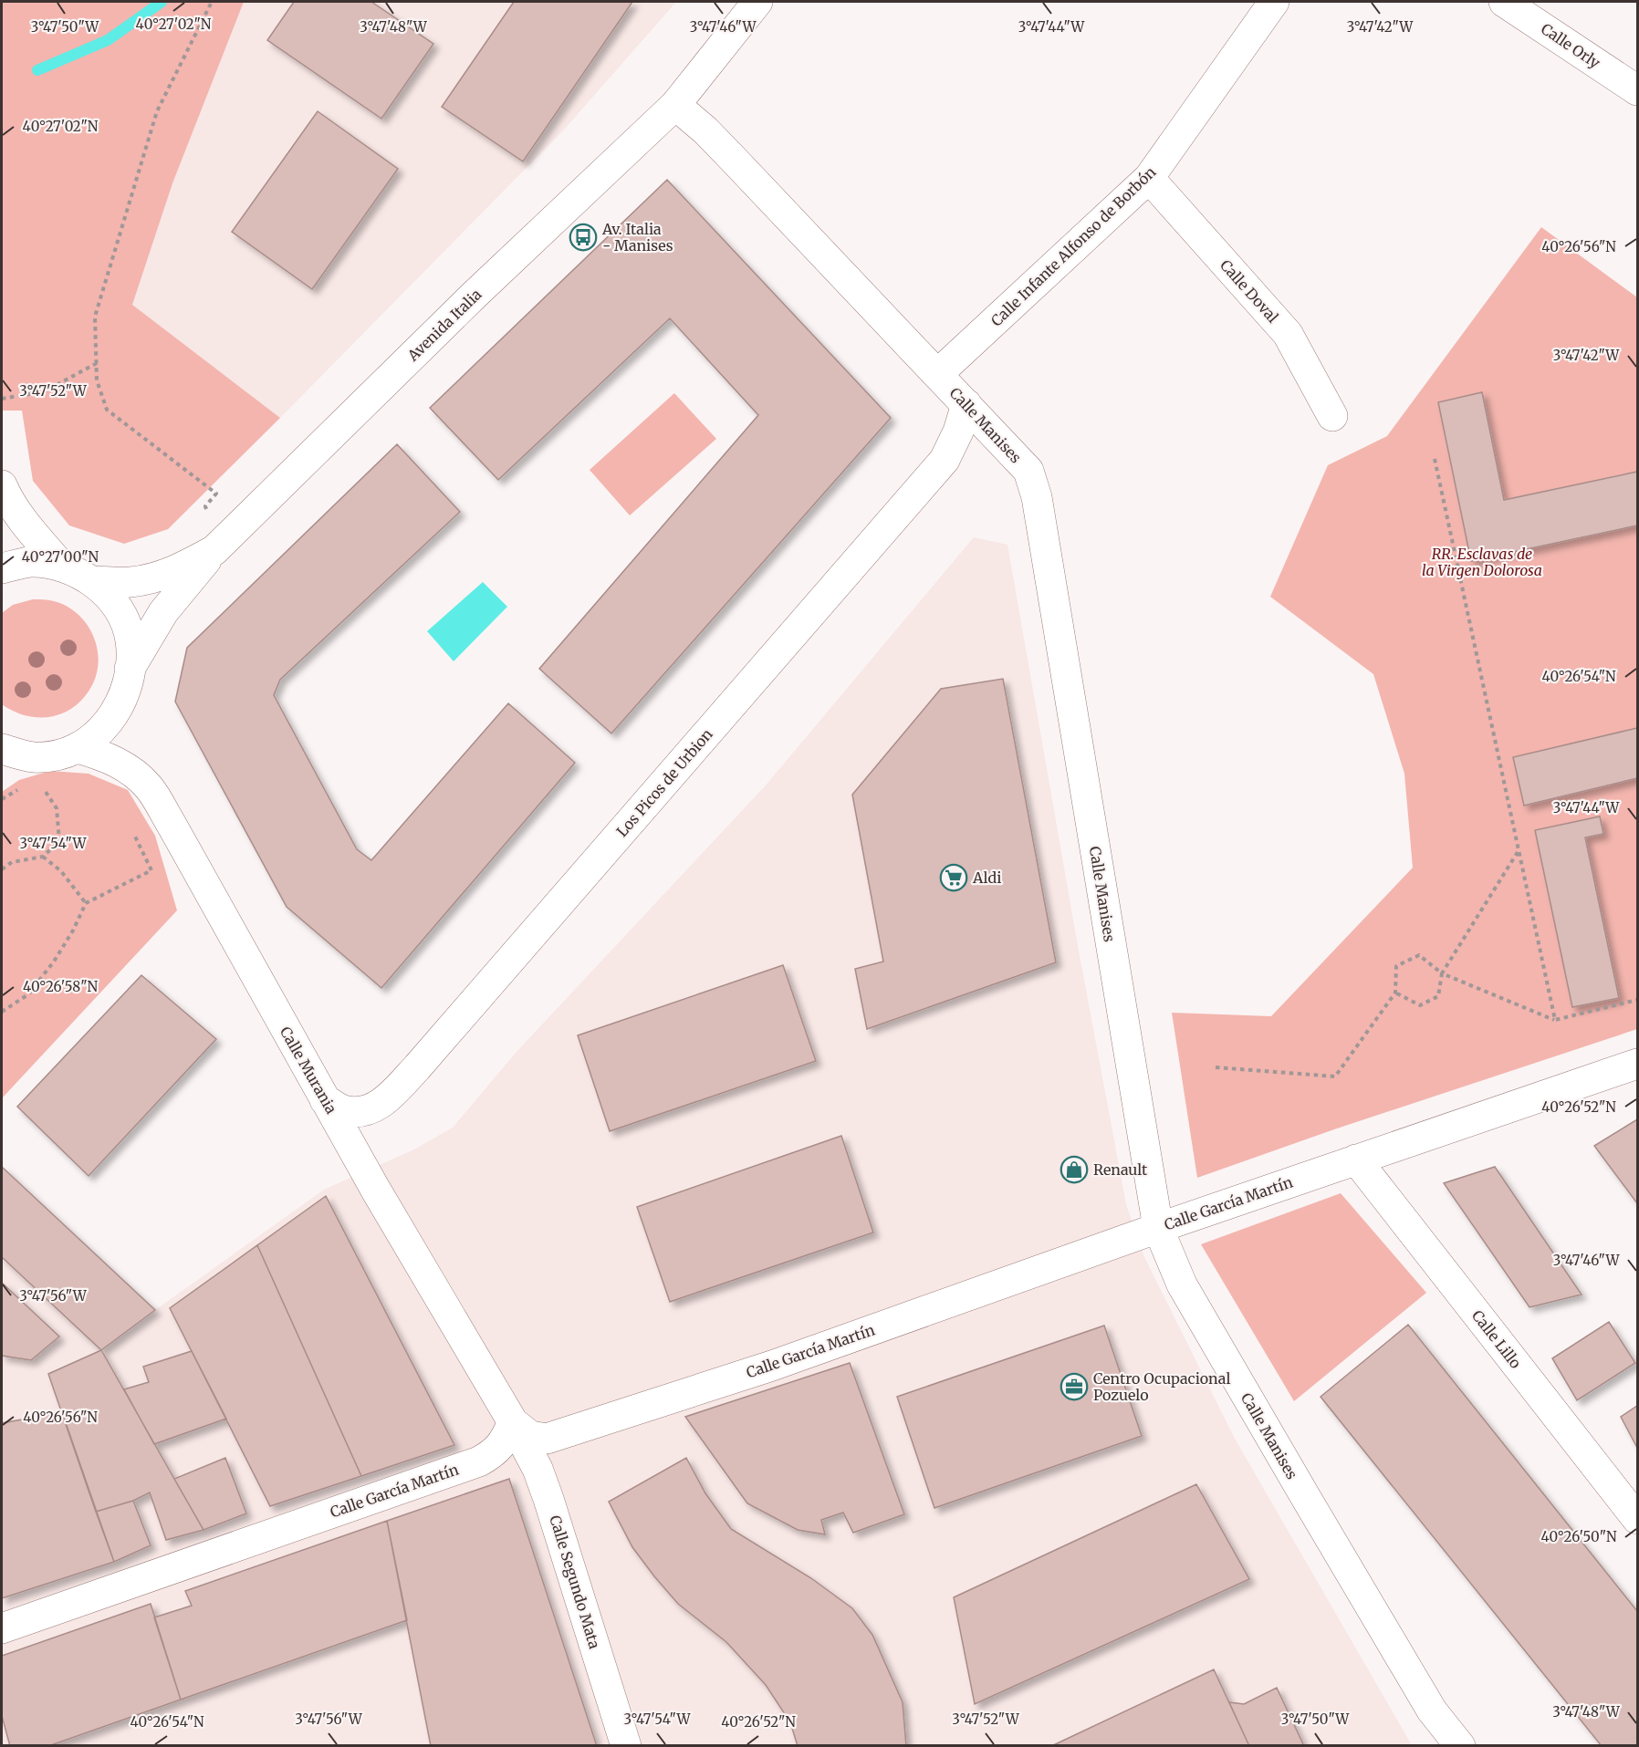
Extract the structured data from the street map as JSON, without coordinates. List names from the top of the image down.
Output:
{
  "streets": {
    "street": [
      "Calle Orly",
      "Calle Infante Alfonso de Borbón",
      "Calle Doval",
      "Avenida Italia",
      "Calle Manises",
      "Los Picos de Urbion",
      "Calle Murania",
      "Calle García Martín",
      "Calle Lillo",
      "Calle Segundo Mata"
    ]
  },
  "crossings": [
    ["Calle Infante Alfonso de Borbón", "Calle Doval"],
    ["Calle Infante Alfonso de Borbón", "Calle Manises"],
    ["Avenida Italia", "Calle Manises"],
    ["Calle Manises", "Los Picos de Urbion"],
    ["Calle Manises", "Calle García Martín"],
    ["Los Picos de Urbion", "Calle Murania"],
    ["Calle Murania", "Calle García Martín"],
    ["Calle Murania", "Calle Segundo Mata"],
    ["Calle García Martín", "Calle Lillo"],
    ["Calle García Martín", "Calle Segundo Mata"]
  ],
  "parks": ["RR. Esclavas de la Virgen Dolorosa"],
  "places": {
    "bus stop": ["Av. Italia - Manises"],
    "supermarket": ["Aldi"],
    "shop": ["Renault"],
    "office": ["Centro Ocupacional Pozuelo"]
  },
  "coordinates": [
    "40°27'02\"N",
    "3°47'50\"W",
    "3°47'48\"W",
    "3°47'46\"W",
    "3°47'44\"W",
    "3°47'42\"W",
    "40°26'56\"N",
    "3°47'52\"W",
    "40°27'00\"N",
    "40°26'54\"N",
    "3°47'54\"W",
    "40°26'58\"N",
    "40°26'52\"N",
    "3°47'56\"W",
    "40°26'50\"N"
  ]
}
